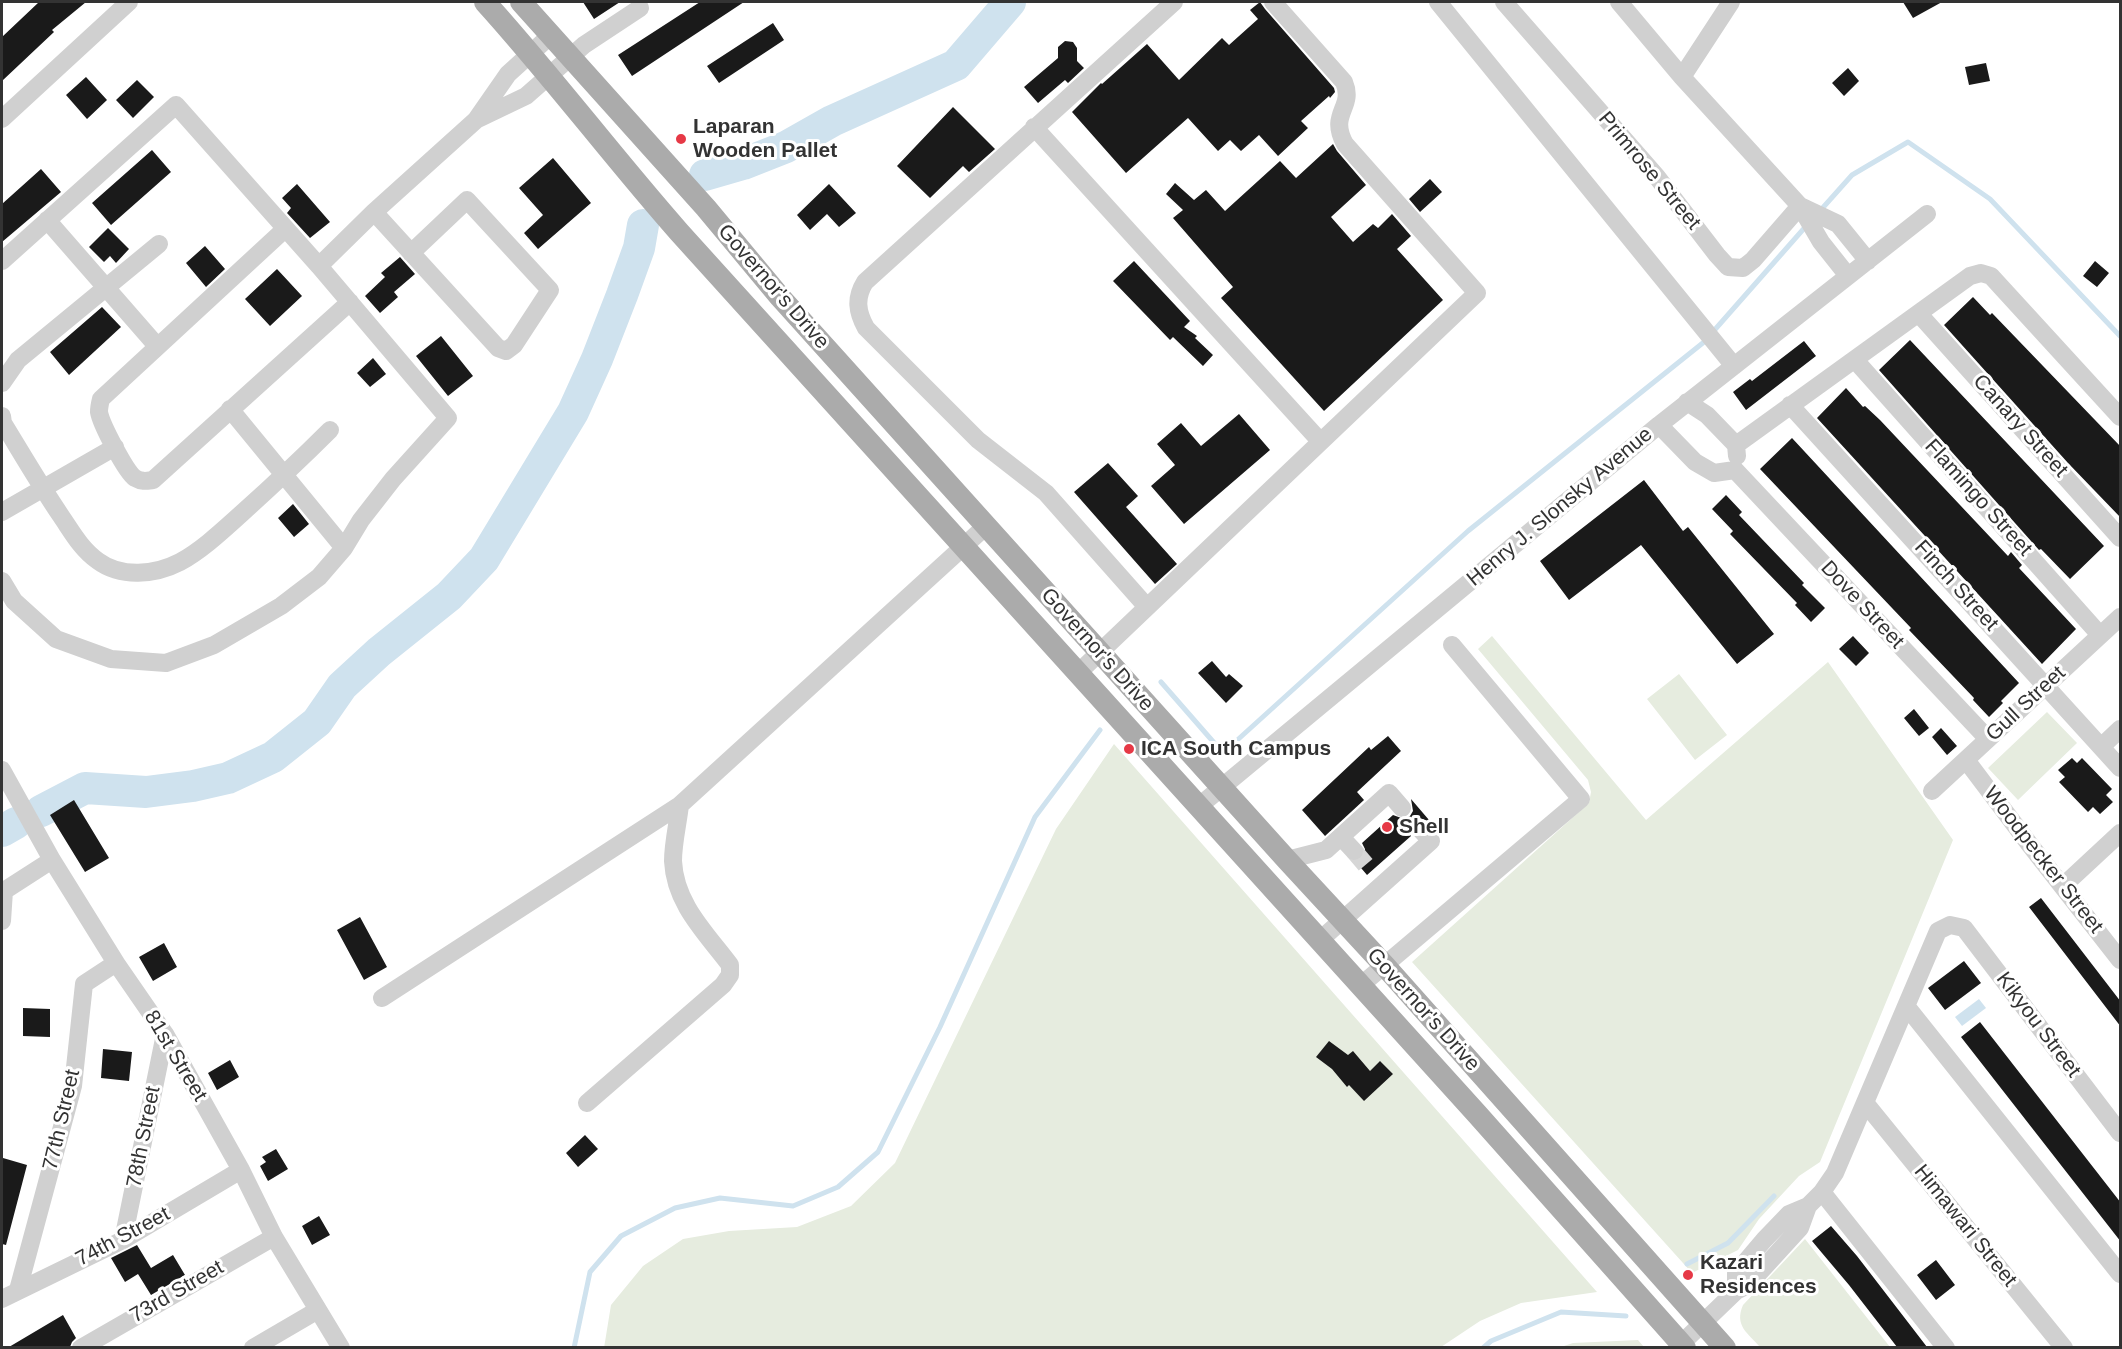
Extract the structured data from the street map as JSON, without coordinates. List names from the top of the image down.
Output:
{
  "streets": {
    "main road": ["Governor's Drive"],
    "street": [
      "Primrose Street",
      "Canary Street",
      "Flamingo Street",
      "Henry J. Slonsky Avenue",
      "Finch Street",
      "Dove Street",
      "Gull Street",
      "Woodpecker Street",
      "Kikyou Street",
      "81st Street",
      "77th Street",
      "78th Street",
      "Himawari Street",
      "74th Street",
      "73rd Street"
    ]
  },
  "crossings": [
    ["Governor's Drive", "Henry J. Slonsky Avenue"],
    ["Flamingo Street", "Gull Street"],
    ["Finch Street", "Gull Street"],
    ["Dove Street", "Gull Street"],
    ["Gull Street", "Woodpecker Street"],
    ["81st Street", "77th Street"],
    ["81st Street", "78th Street"],
    ["81st Street", "74th Street"],
    ["81st Street", "73rd Street"],
    ["77th Street", "74th Street"],
    ["78th Street", "74th Street"]
  ],
  "places": [
    "Laparan Wooden Pallet",
    "ICA South Campus",
    "Shell",
    "Kazari Residences"
  ]
}
